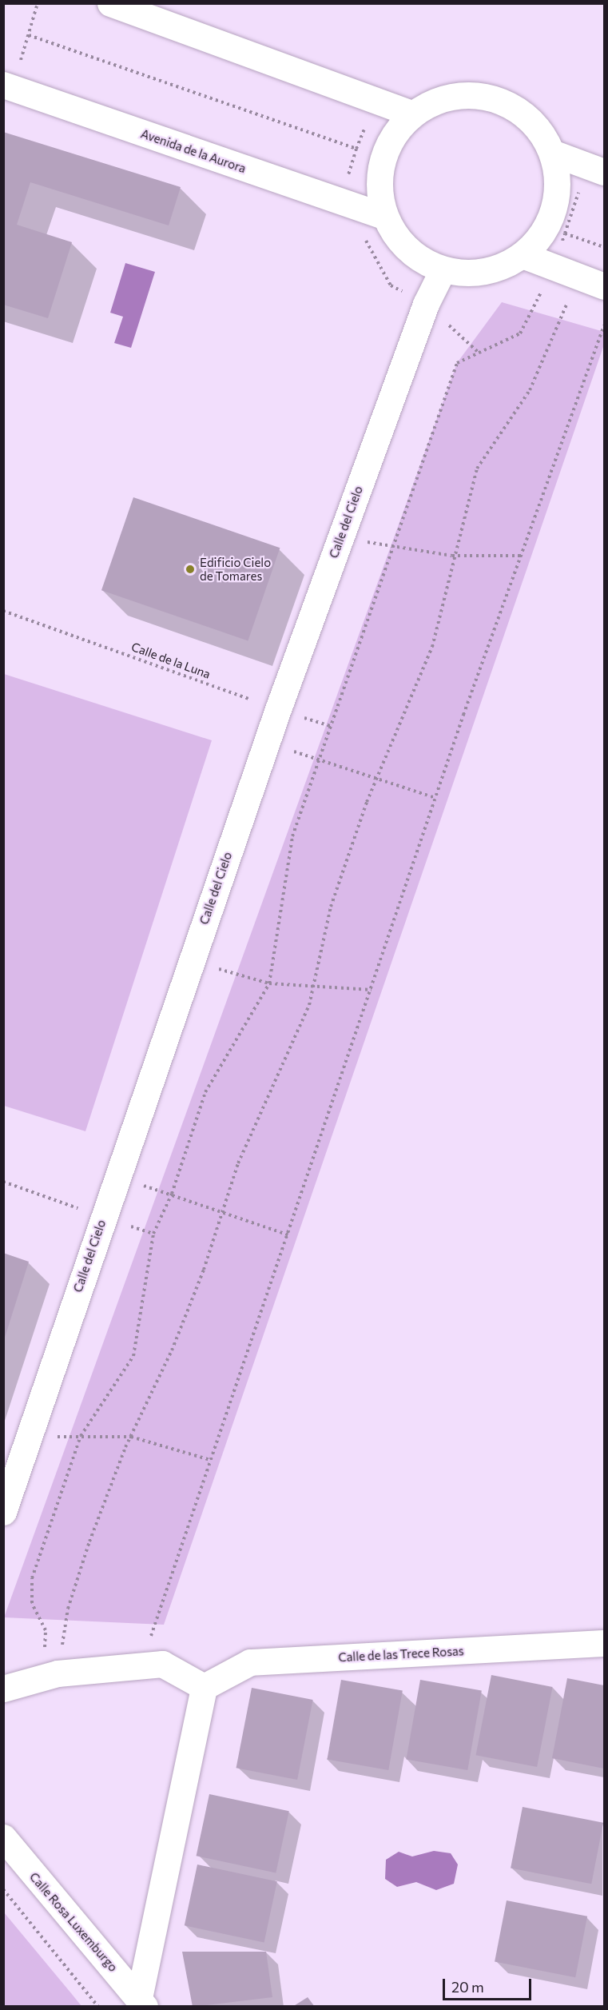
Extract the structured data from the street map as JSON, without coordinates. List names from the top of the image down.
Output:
{
  "streets": {
    "street": [
      "Avenida de la Aurora",
      "Calle del Cielo",
      "Calle de las Trece Rosas",
      "Calle Rosa Luxemburgo"
    ],
    "path": ["Calle de la Luna"]
  },
  "crossings": [
    ["Calle del Cielo", "Calle de la Luna"]
  ],
  "places": ["Edificio Cielo de Tomares"],
  "scale_bar": "20 m"
}
